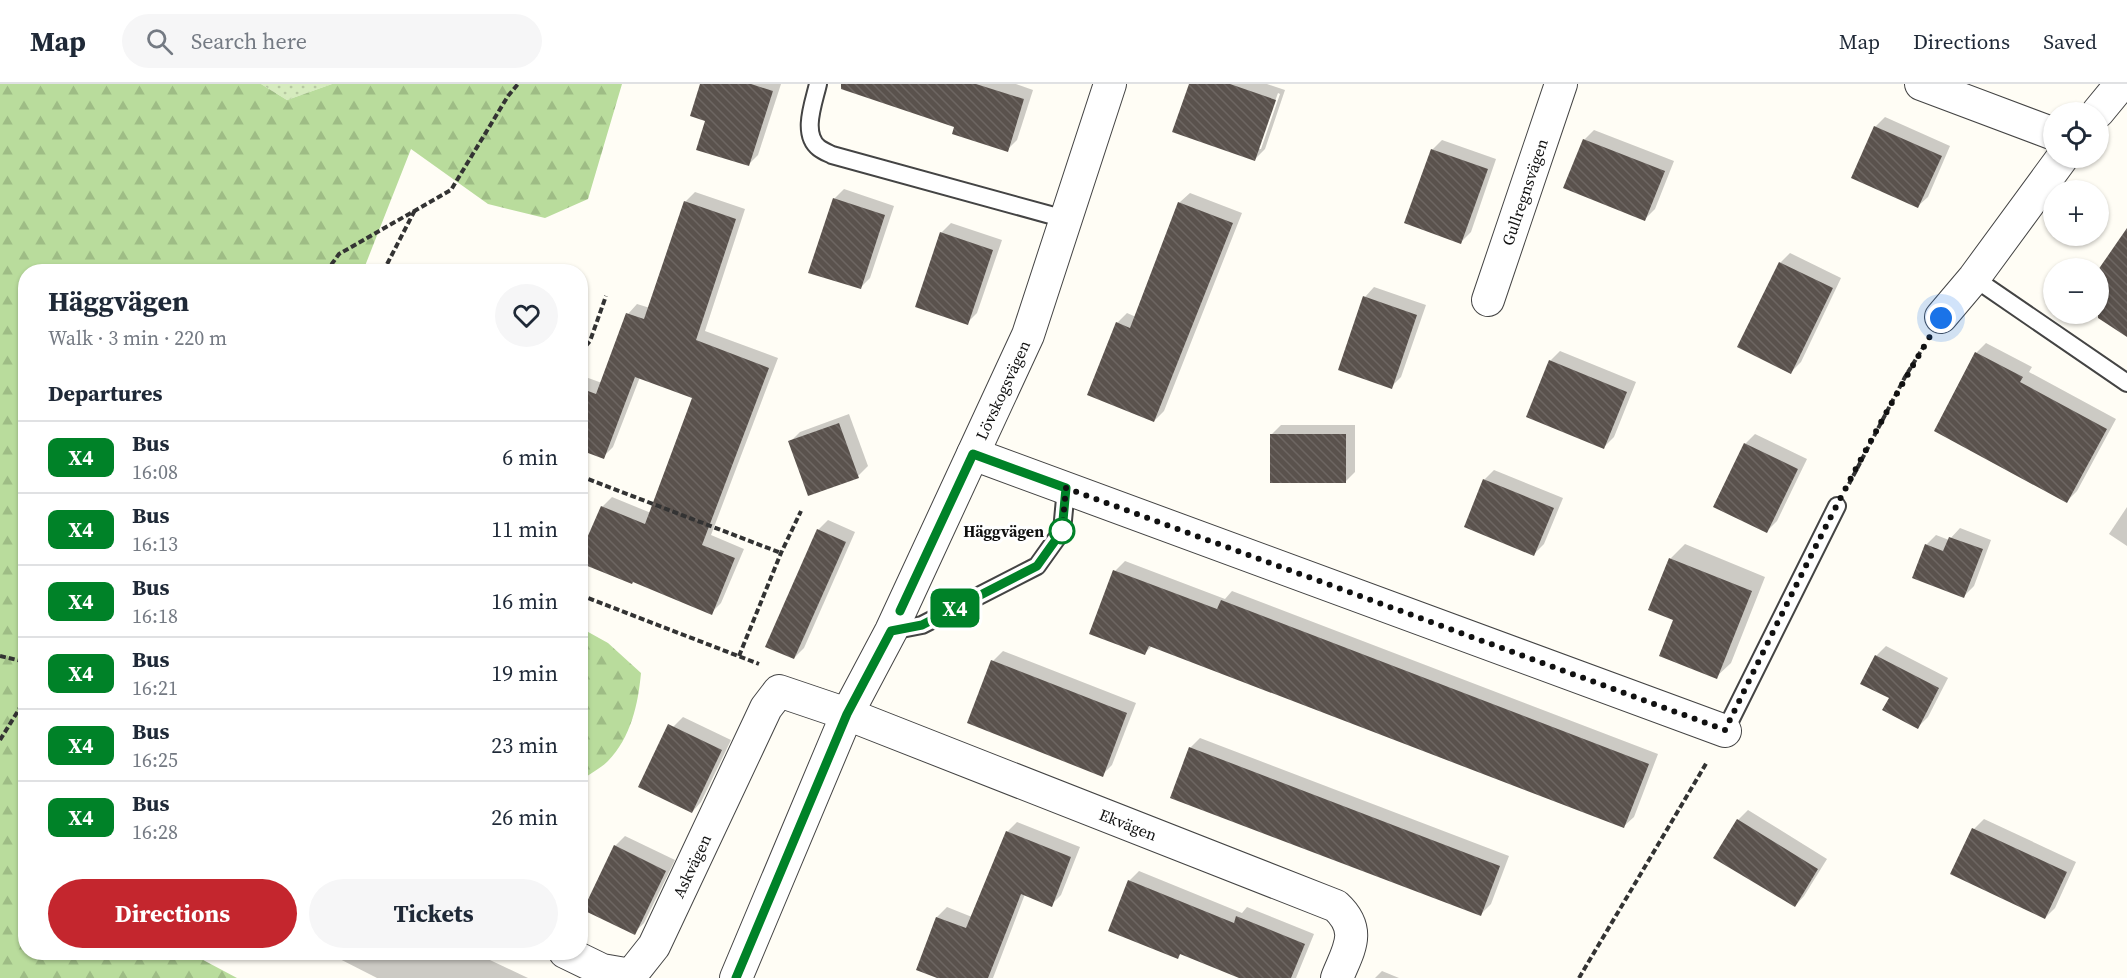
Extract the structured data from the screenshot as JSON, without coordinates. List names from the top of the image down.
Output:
{
  "streets": {
    "street": [
      "Gullregnsvägen",
      "Lövskogsvägen",
      "Ekvägen",
      "Askvägen"
    ]
  },
  "crossings": [
    ["Lövskogsvägen", "Ekvägen"],
    ["Ekvägen", "Askvägen"]
  ],
  "places": ["Häggvägen"],
  "lines": ["bus line X4"],
  "page": {
    "header": "Map",
    "search": "Search here",
    "nav": ["Map", "Directions", "Saved"],
    "on_map": "X4",
    "map_buttons": ["+", "−"],
    "heading": [
      ["Häggvägen", "Walk · 3 min · 220 m"],
      "Departures"
    ],
    "list": [
      {
        "mark": "X4",
        "name": "Bus",
        "note": "16:08",
        "value": "6 min"
      },
      {
        "mark": "X4",
        "name": "Bus",
        "note": "16:13",
        "value": "11 min"
      },
      {
        "mark": "X4",
        "name": "Bus",
        "note": "16:18",
        "value": "16 min"
      },
      {
        "mark": "X4",
        "name": "Bus",
        "note": "16:21",
        "value": "19 min"
      },
      {
        "mark": "X4",
        "name": "Bus",
        "note": "16:25",
        "value": "23 min"
      },
      {
        "mark": "X4",
        "name": "Bus",
        "note": "16:28",
        "value": "26 min"
      }
    ],
    "buttons": ["Directions", "Tickets"]
  }
}
